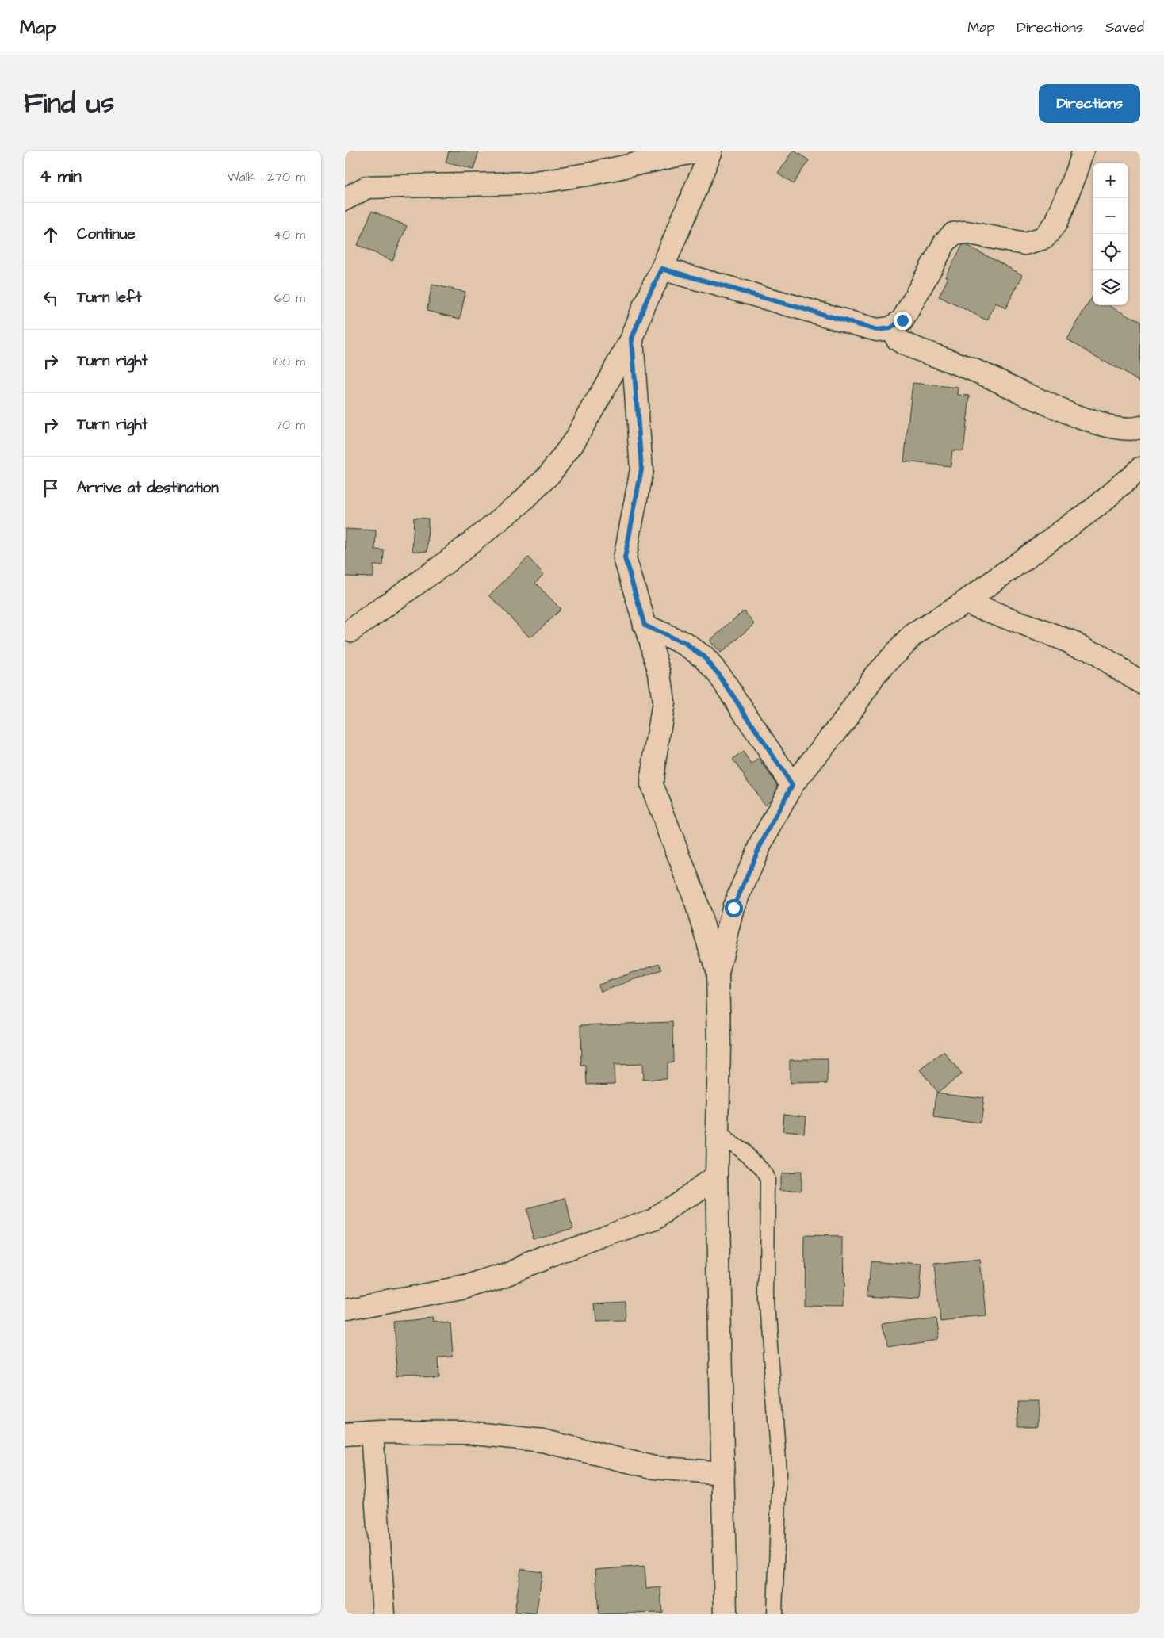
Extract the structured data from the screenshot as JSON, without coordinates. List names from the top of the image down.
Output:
{
  "page": {
    "header": "Map",
    "nav": ["Map", "Directions", "Saved"],
    "title": "Find us",
    "buttons": "Directions",
    "heading": ["4 min", "Walk · 270 m"],
    "map_buttons": ["+", "−"],
    "list": [
      ["Continue", "40 m"],
      ["Turn left", "60 m"],
      ["Turn right", "100 m"],
      ["Turn right", "70 m"],
      "Arrive at destination"
    ]
  }
}
